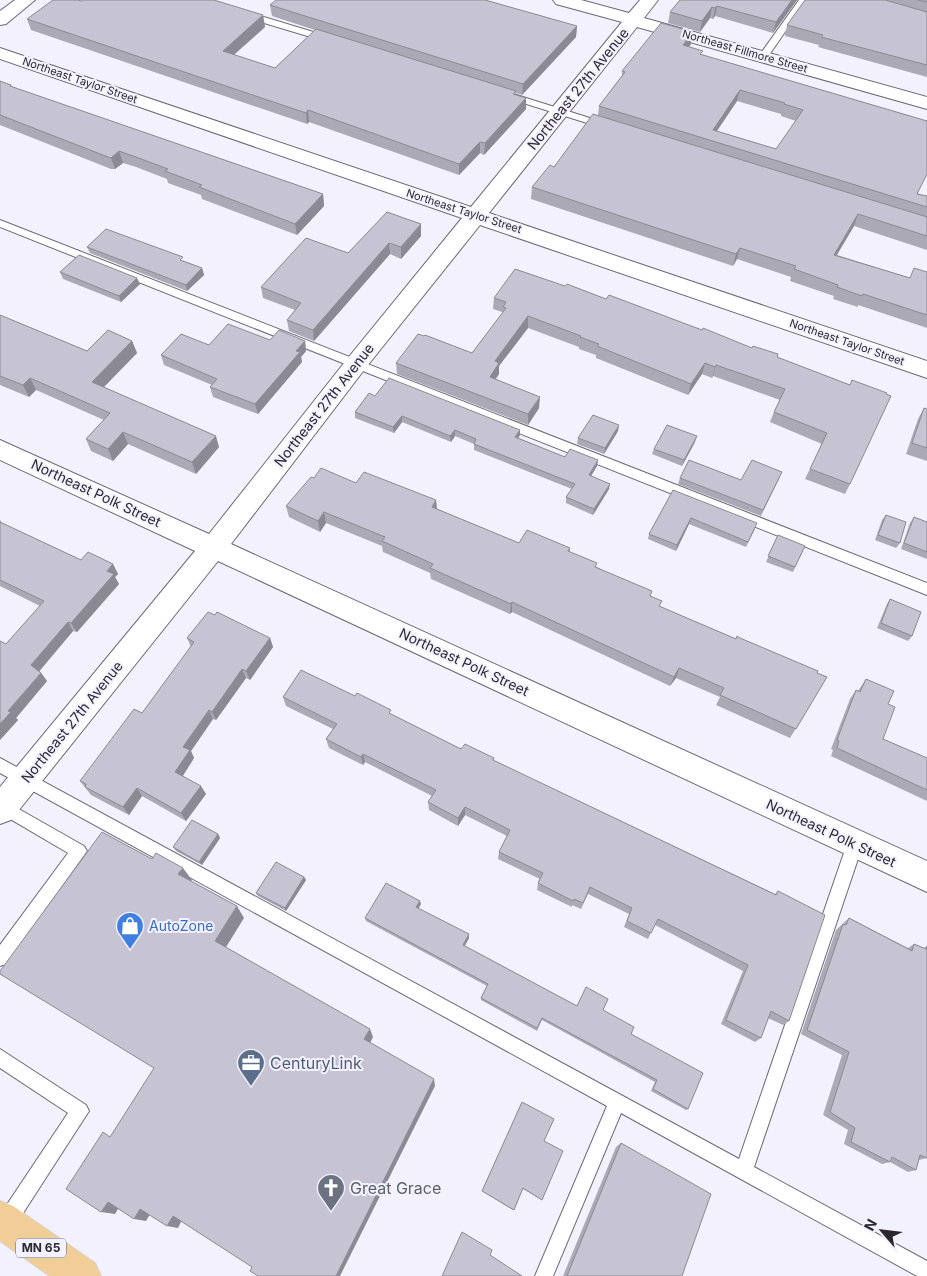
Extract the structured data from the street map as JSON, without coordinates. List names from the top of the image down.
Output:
{
  "streets": {
    "main road": ["MN 65"],
    "street": [
      "Northeast Fillmore Street",
      "Northeast Taylor Street",
      "Northeast 27th Avenue",
      "Northeast Polk Street"
    ]
  },
  "crossings": [
    ["Northeast Fillmore Street", "Northeast 27th Avenue"],
    ["Northeast Taylor Street", "Northeast 27th Avenue"],
    ["Northeast 27th Avenue", "Northeast Polk Street"]
  ],
  "places": {
    "shop": ["AutoZone"],
    "office": ["CenturyLink"],
    "church": ["Great Grace"]
  },
  "north": "top left"
}
